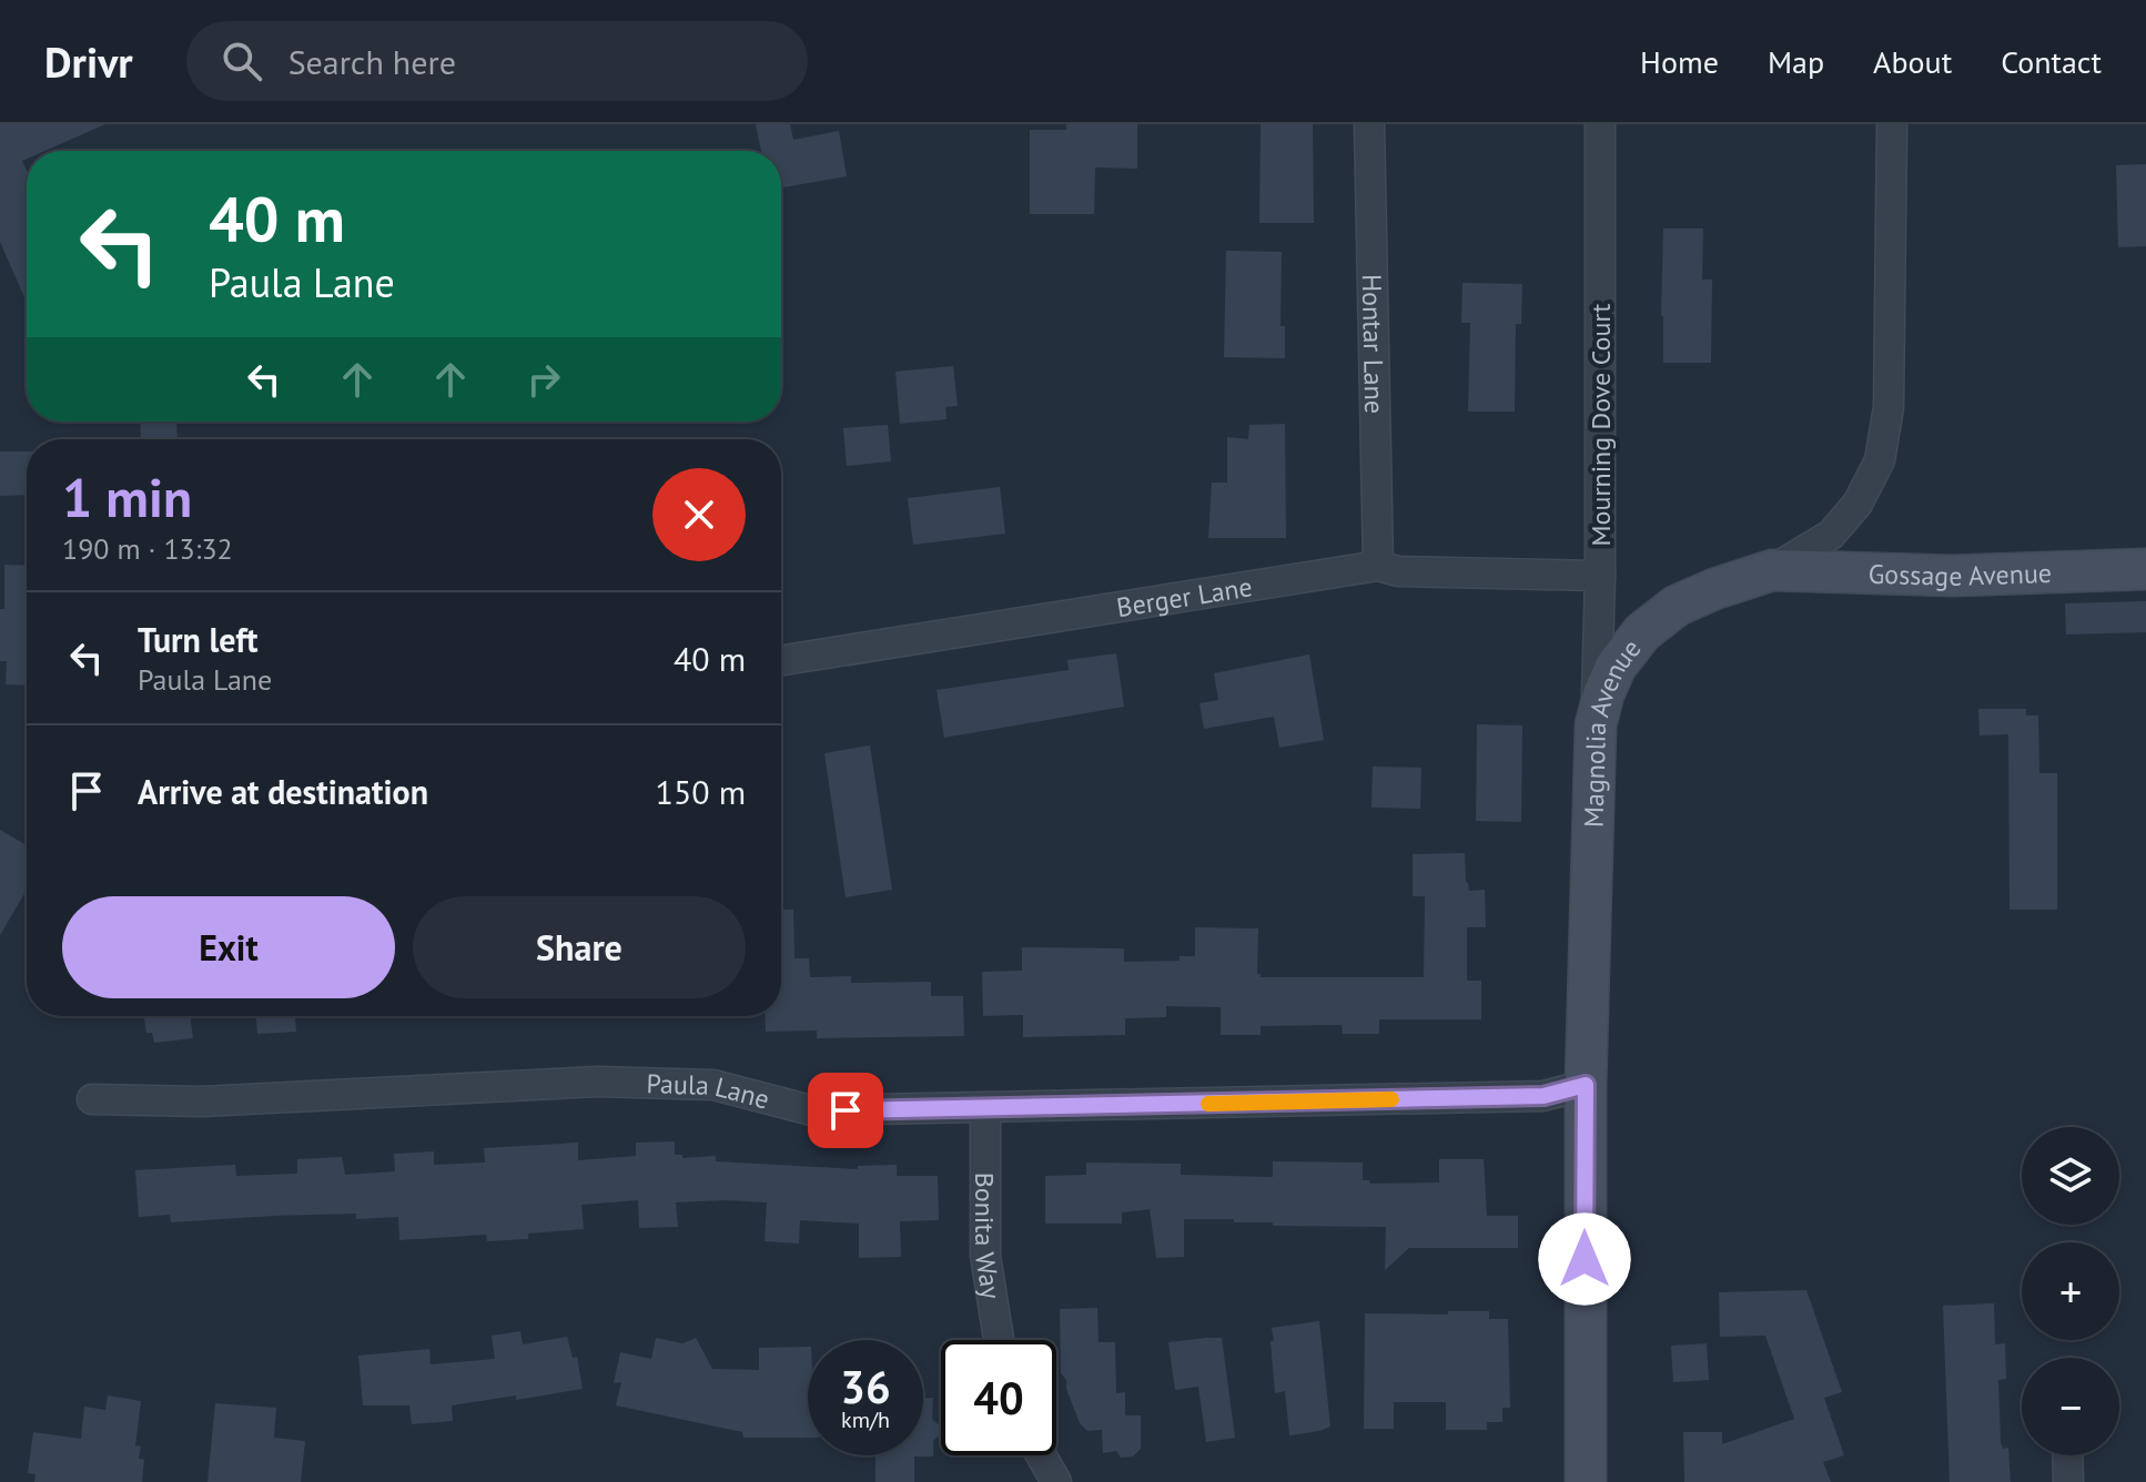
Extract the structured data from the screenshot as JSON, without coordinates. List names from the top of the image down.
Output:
{
  "streets": {
    "street": [
      "Hontar Lane",
      "Mourning Dove Court",
      "Gossage Avenue",
      "Berger Lane",
      "Magnolia Avenue",
      "Paula Lane",
      "Bonita Way"
    ]
  },
  "crossings": [
    ["Hontar Lane", "Berger Lane"],
    ["Mourning Dove Court", "Berger Lane"],
    ["Mourning Dove Court", "Magnolia Avenue"],
    ["Gossage Avenue", "Magnolia Avenue"],
    ["Magnolia Avenue", "Paula Lane"],
    ["Paula Lane", "Bonita Way"]
  ],
  "page": {
    "header": "Drivr",
    "search": "Search here",
    "nav": [
      "Home",
      "Map",
      "About",
      "Contact"
    ],
    "turn": ["40 m", "Paula Lane"],
    "heading": ["1 min", "190 m · 13:32"],
    "list": [
      {
        "name": "Turn left",
        "note": "Paula Lane",
        "value": "40 m"
      },
      {
        "name": "Arrive at destination",
        "value": "150 m"
      }
    ],
    "buttons": ["Exit", "Share"],
    "map_buttons": ["+", "−"],
    "speed": "36 km/h",
    "limit": "40"
  }
}
